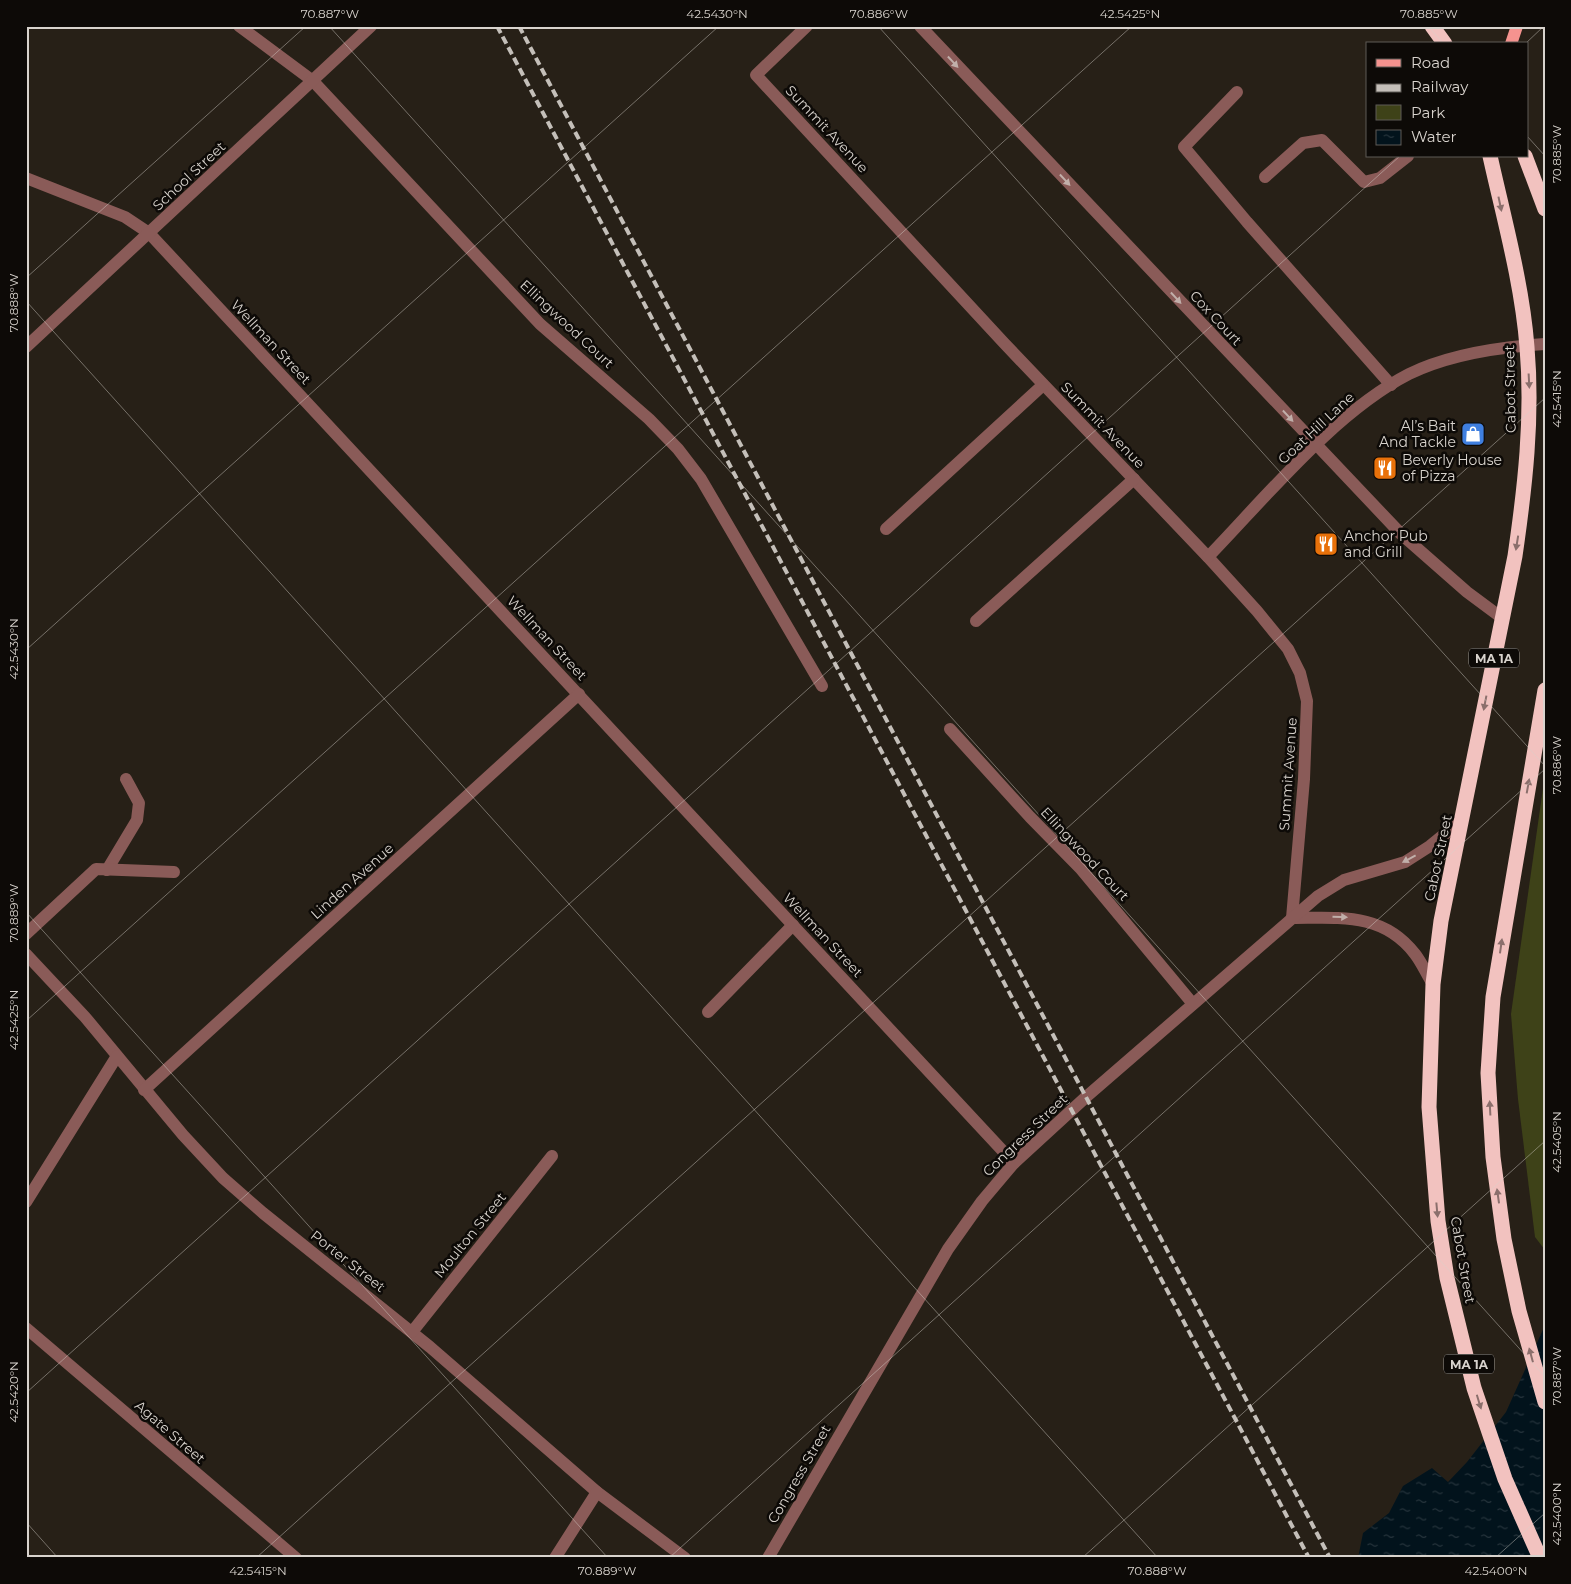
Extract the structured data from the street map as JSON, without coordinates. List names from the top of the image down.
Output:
{
  "streets": {
    "highway": ["Cabot Street", "MA 1A"],
    "street": [
      "Summit Avenue",
      "School Street",
      "Cox Court",
      "Ellingwood Court",
      "Wellman Street",
      "Goat Hill Lane",
      "Linden Avenue",
      "Congress Street",
      "Moulton Street",
      "Porter Street",
      "Agate Street"
    ]
  },
  "crossings": [
    ["Summit Avenue", "Goat Hill Lane"],
    ["Summit Avenue", "Congress Street"],
    ["School Street", "Ellingwood Court"],
    ["School Street", "Wellman Street"],
    ["Cox Court", "Cabot Street"],
    ["Cox Court", "Goat Hill Lane"],
    ["Ellingwood Court", "Congress Street"],
    ["Wellman Street", "Linden Avenue"],
    ["Wellman Street", "Congress Street"],
    ["Cabot Street", "Goat Hill Lane"],
    ["Cabot Street", "Congress Street"],
    ["Linden Avenue", "Porter Street"],
    ["Moulton Street", "Porter Street"]
  ],
  "one_way": ["Cox Court"],
  "places": {
    "shop": ["Al’s Bait And Tackle"],
    "restaurant": ["Beverly House of Pizza", "Anchor Pub and Grill"]
  },
  "legend": [
    "Road",
    "Railway",
    "Park",
    "Water"
  ],
  "coordinates": [
    "70.887°W",
    "42.5430°N",
    "70.886°W",
    "42.5425°N",
    "70.885°W",
    "70.888°W",
    "42.5415°N",
    "70.889°W",
    "42.5405°N",
    "42.5420°N",
    "42.5400°N"
  ]
}
